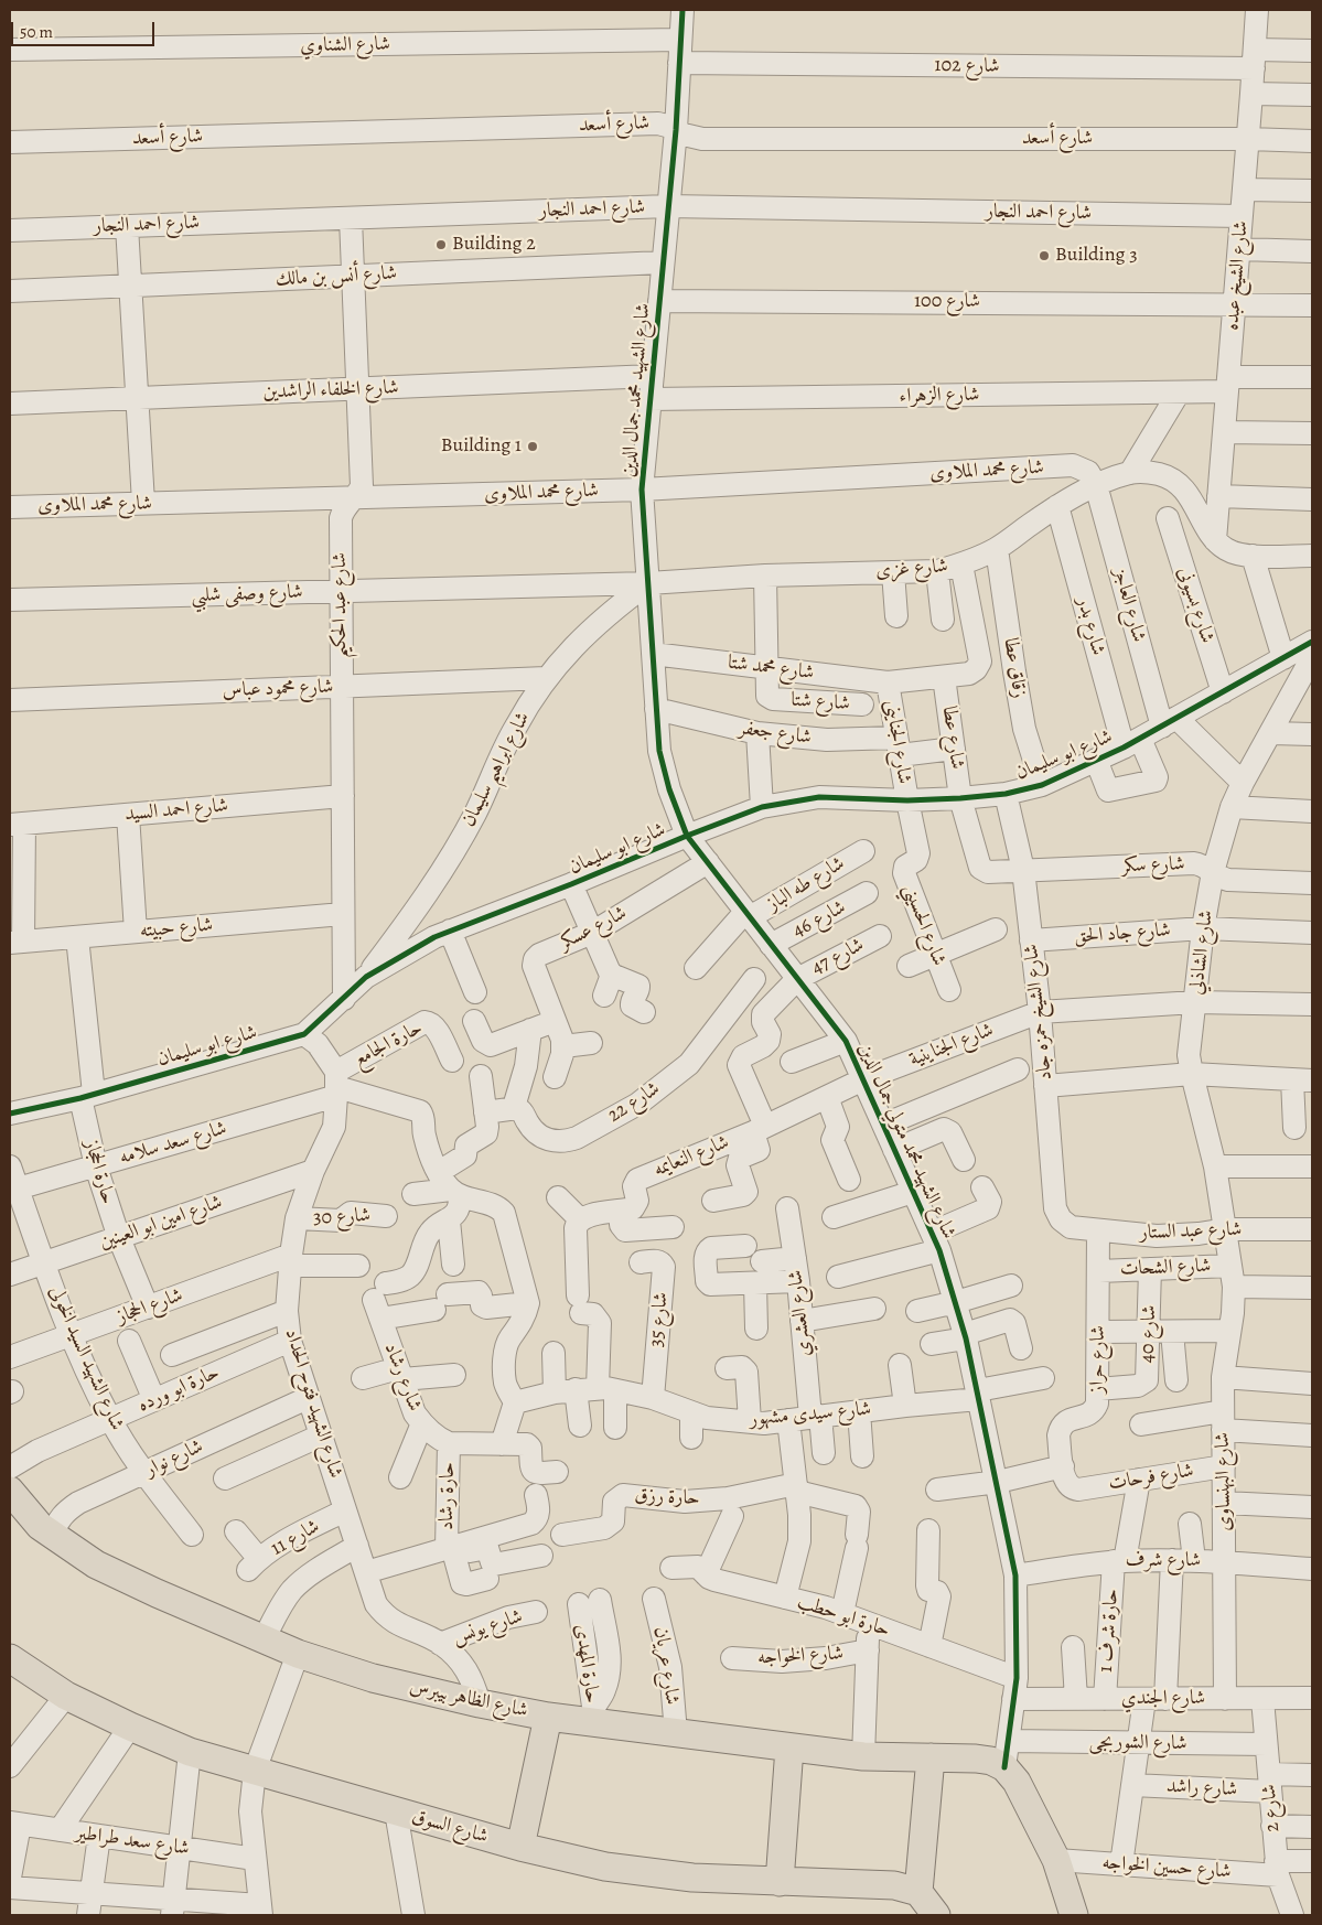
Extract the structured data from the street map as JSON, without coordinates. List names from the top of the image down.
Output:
{
  "streets": {
    "main road": ["شارع الظاهر بيبرس", "شارع السوق"],
    "street": [
      "شارع الشناوي",
      "شارع 102",
      "شارع أسعد",
      "شارع احمد النجار",
      "شارع الشيخ عبده",
      "شارع أنس بن مالك",
      "شارع 100",
      "شارع الخلفاء الراشدين",
      "شارع الشهيد محمد جمال الدين",
      "شارع الزهراء",
      "شارع محمد الملاوى",
      "شارع غزى",
      "شارع وصفى شلبي",
      "شارع عبد الحكيم",
      "شارع العاجز",
      "شارع بسيونى",
      "شارع بدر",
      "شارع محمد شتا",
      "زقاق عطا",
      "شارع محمود عباس",
      "شارع شتا",
      "شارع جعفر",
      "شارع عطا",
      "شارع الجناينى",
      "شارع ابو سليمان",
      "شارع ابراهيم سليمان",
      "شارع احمد السيد",
      "شارع سكر",
      "شارع طه الباز",
      "شارع 46",
      "شارع الحسيني",
      "شارع حبيته",
      "شارع عسكر",
      "شارع جاد الحق",
      "شارع الشاذلي",
      "شارع 47",
      "شارع الشيخ حمزه جاد",
      "حارة الجامع",
      "شارع الجناينية",
      "شارع 22",
      "شارع الشهيد محمد متولي جمال الدين",
      "شارع سعد سلامه",
      "شارع النعايمه",
      "حارة الحجاز",
      "شارع 30",
      "شارع امين ابو العينين",
      "شارع عبد الستار",
      "شارع الشحات",
      "شارع الحجاز",
      "شارع العشري",
      "شارع 35",
      "شارع 40",
      "شارع الشهيد السيد الخولى",
      "شارع حراز",
      "شارع رشاد",
      "حارة ابو ورده",
      "شارع الشهيد فتوح الحداد",
      "شارع سيدى مشهور",
      "شارع نوار",
      "شارع فرحات",
      "شارع البهنساوى",
      "حارة رشاد",
      "حارة رزق",
      "شارع 11",
      "شارع شرف",
      "حارة ابو حطب",
      "شارع يونس",
      "حارة شرف 1",
      "شارع الخواجه",
      "شارع عريان",
      "شارع الجندي",
      "شارع الشوربجى",
      "شارع راشد",
      "شارع 2",
      "شارع سعد طراطير",
      "شارع حسين الخواجه"
    ]
  },
  "crossings": [
    ["شارع الشناوي", "شارع الشهيد محمد جمال الدين"],
    ["شارع 102", "شارع الشيخ عبده"],
    ["شارع 102", "شارع الشهيد محمد جمال الدين"],
    ["شارع أسعد", "شارع الشيخ عبده"],
    ["شارع أسعد", "شارع الشهيد محمد جمال الدين"],
    ["شارع احمد النجار", "شارع الشيخ عبده"],
    ["شارع احمد النجار", "شارع الشهيد محمد جمال الدين"],
    ["شارع احمد النجار", "شارع عبد الحكيم"],
    ["شارع الشيخ عبده", "شارع 100"],
    ["شارع الشيخ عبده", "شارع الزهراء"],
    ["شارع الشيخ عبده", "شارع غزى"],
    ["شارع أنس بن مالك", "شارع الشهيد محمد جمال الدين"],
    ["شارع أنس بن مالك", "شارع عبد الحكيم"],
    ["شارع 100", "شارع الشهيد محمد جمال الدين"],
    ["شارع الخلفاء الراشدين", "شارع الشهيد محمد جمال الدين"],
    ["شارع الخلفاء الراشدين", "شارع عبد الحكيم"],
    ["شارع الشهيد محمد جمال الدين", "شارع الزهراء"],
    ["شارع الشهيد محمد جمال الدين", "شارع محمد الملاوى"],
    ["شارع الشهيد محمد جمال الدين", "شارع غزى"],
    ["شارع الشهيد محمد جمال الدين", "شارع وصفى شلبي"],
    ["شارع الشهيد محمد جمال الدين", "شارع محمد شتا"],
    ["شارع الشهيد محمد جمال الدين", "شارع جعفر"],
    ["شارع الشهيد محمد جمال الدين", "شارع ابو سليمان"],
    ["شارع الشهيد محمد جمال الدين", "شارع ابراهيم سليمان"],
    ["شارع الشهيد محمد جمال الدين", "شارع الشهيد محمد متولي جمال الدين"],
    ["شارع محمد الملاوى", "شارع غزى"],
    ["شارع محمد الملاوى", "شارع عبد الحكيم"],
    ["شارع محمد الملاوى", "شارع العاجز"],
    ["شارع غزى", "شارع وصفى شلبي"],
    ["شارع غزى", "شارع العاجز"],
    ["شارع غزى", "شارع بدر"],
    ["شارع غزى", "شارع محمد شتا"],
    ["شارع غزى", "زقاق عطا"],
    ["شارع غزى", "شارع شتا"],
    ["شارع غزى", "شارع ابراهيم سليمان"],
    ["شارع وصفى شلبي", "شارع عبد الحكيم"],
    ["شارع وصفى شلبي", "شارع ابراهيم سليمان"],
    ["شارع عبد الحكيم", "شارع محمود عباس"],
    ["شارع عبد الحكيم", "شارع ابو سليمان"],
    ["شارع عبد الحكيم", "شارع احمد السيد"],
    ["شارع عبد الحكيم", "شارع حبيته"],
    ["شارع العاجز", "شارع ابو سليمان"],
    ["شارع بسيونى", "شارع ابو سليمان"],
    ["شارع بدر", "شارع ابو سليمان"],
    ["شارع محمد شتا", "شارع شتا"],
    ["شارع محمد شتا", "شارع عطا"],
    ["شارع محمد شتا", "شارع الجناينى"],
    ["زقاق عطا", "شارع ابو سليمان"],
    ["شارع محمود عباس", "شارع ابراهيم سليمان"],
    ["شارع جعفر", "شارع عطا"],
    ["شارع جعفر", "شارع الجناينى"],
    ["شارع عطا", "شارع ابو سليمان"],
    ["شارع الجناينى", "شارع ابو سليمان"],
    ["شارع الجناينى", "شارع الحسيني"],
    ["شارع ابو سليمان", "شارع ابراهيم سليمان"],
    ["شارع ابو سليمان", "شارع الحسيني"],
    ["شارع ابو سليمان", "شارع الشيخ حمزه جاد"],
    ["شارع ابو سليمان", "شارع الشهيد محمد متولي جمال الدين"],
    ["شارع ابو سليمان", "حارة الحجاز"],
    ["شارع سكر", "شارع الشاذلي"],
    ["شارع سكر", "شارع الشيخ حمزه جاد"],
    ["شارع طه الباز", "شارع الشهيد محمد متولي جمال الدين"],
    ["شارع 46", "شارع الشهيد محمد متولي جمال الدين"],
    ["شارع حبيته", "حارة الحجاز"],
    ["شارع عسكر", "شارع الشهيد محمد متولي جمال الدين"],
    ["شارع جاد الحق", "شارع الشاذلي"],
    ["شارع جاد الحق", "شارع الشيخ حمزه جاد"],
    ["شارع الشاذلي", "شارع الجناينية"],
    ["شارع الشاذلي", "شارع عبد الستار"],
    ["شارع الشاذلي", "شارع الشحات"],
    ["شارع الشاذلي", "شارع البهنساوى"],
    ["شارع 47", "شارع الشهيد محمد متولي جمال الدين"],
    ["شارع 47", "شارع النعايمه"],
    ["شارع الشيخ حمزه جاد", "شارع الجناينية"],
    ["شارع الشيخ حمزه جاد", "شارع عبد الستار"],
    ["حارة الجامع", "شارع سعد سلامه"],
    ["حارة الجامع", "شارع الشهيد فتوح الحداد"],
    ["شارع الجناينية", "شارع الشهيد محمد متولي جمال الدين"],
    ["شارع الجناينية", "شارع النعايمه"],
    ["شارع الشهيد محمد متولي جمال الدين", "شارع النعايمه"],
    ["شارع الشهيد محمد متولي جمال الدين", "شارع سيدى مشهور"],
    ["شارع الشهيد محمد متولي جمال الدين", "شارع شرف"],
    ["شارع الشهيد محمد متولي جمال الدين", "حارة ابو حطب"],
    ["شارع الشهيد محمد متولي جمال الدين", "شارع الظاهر بيبرس"],
    ["شارع الشهيد محمد متولي جمال الدين", "شارع الجندي"],
    ["شارع الشهيد محمد متولي جمال الدين", "شارع الشوربجى"],
    ["شارع سعد سلامه", "حارة الحجاز"],
    ["شارع سعد سلامه", "شارع الشهيد السيد الخولى"],
    ["شارع سعد سلامه", "شارع الشهيد فتوح الحداد"],
    ["حارة الحجاز", "شارع امين ابو العينين"],
    ["حارة الحجاز", "شارع الحجاز"],
    ["شارع 30", "شارع الشهيد فتوح الحداد"],
    ["شارع امين ابو العينين", "شارع الشهيد السيد الخولى"],
    ["شارع امين ابو العينين", "شارع الشهيد فتوح الحداد"],
    ["شارع عبد الستار", "شارع حراز"],
    ["شارع الشحات", "شارع 40"],
    ["شارع الشحات", "شارع حراز"],
    ["شارع الشحات", "شارع البهنساوى"],
    ["شارع الحجاز", "شارع الشهيد السيد الخولى"],
    ["شارع الحجاز", "شارع الشهيد فتوح الحداد"],
    ["شارع العشري", "شارع سيدى مشهور"],
    ["شارع 35", "شارع سيدى مشهور"],
    ["شارع 40", "شارع حراز"],
    ["شارع الشهيد السيد الخولى", "حارة ابو ورده"],
    ["شارع الشهيد السيد الخولى", "شارع نوار"],
    ["شارع حراز", "شارع فرحات"],
    ["شارع رشاد", "حارة رشاد"],
    ["حارة ابو ورده", "شارع الشهيد فتوح الحداد"],
    ["شارع الشهيد فتوح الحداد", "شارع نوار"],
    ["شارع الشهيد فتوح الحداد", "شارع 11"],
    ["شارع الشهيد فتوح الحداد", "شارع يونس"],
    ["شارع الشهيد فتوح الحداد", "شارع الظاهر بيبرس"],
    ["شارع نوار", "شارع الظاهر بيبرس"],
    ["شارع فرحات", "شارع البهنساوى"],
    ["شارع فرحات", "حارة شرف 1"],
    ["شارع البهنساوى", "شارع شرف"],
    ["شارع البهنساوى", "شارع الجندي"],
    ["حارة رزق", "حارة ابو حطب"],
    ["شارع شرف", "حارة شرف 1"],
    ["حارة ابو حطب", "شارع الجندي"],
    ["حارة شرف 1", "شارع الجندي"],
    ["شارع عريان", "شارع الظاهر بيبرس"],
    ["شارع الجندي", "شارع 2"],
    ["شارع الشوربجى", "شارع 2"],
    ["شارع راشد", "شارع 2"],
    ["شارع 2", "شارع حسين الخواجه"]
  ],
  "places": ["Building 2", "Building 3", "Building 1"],
  "scale_bar": "50 m"
}
